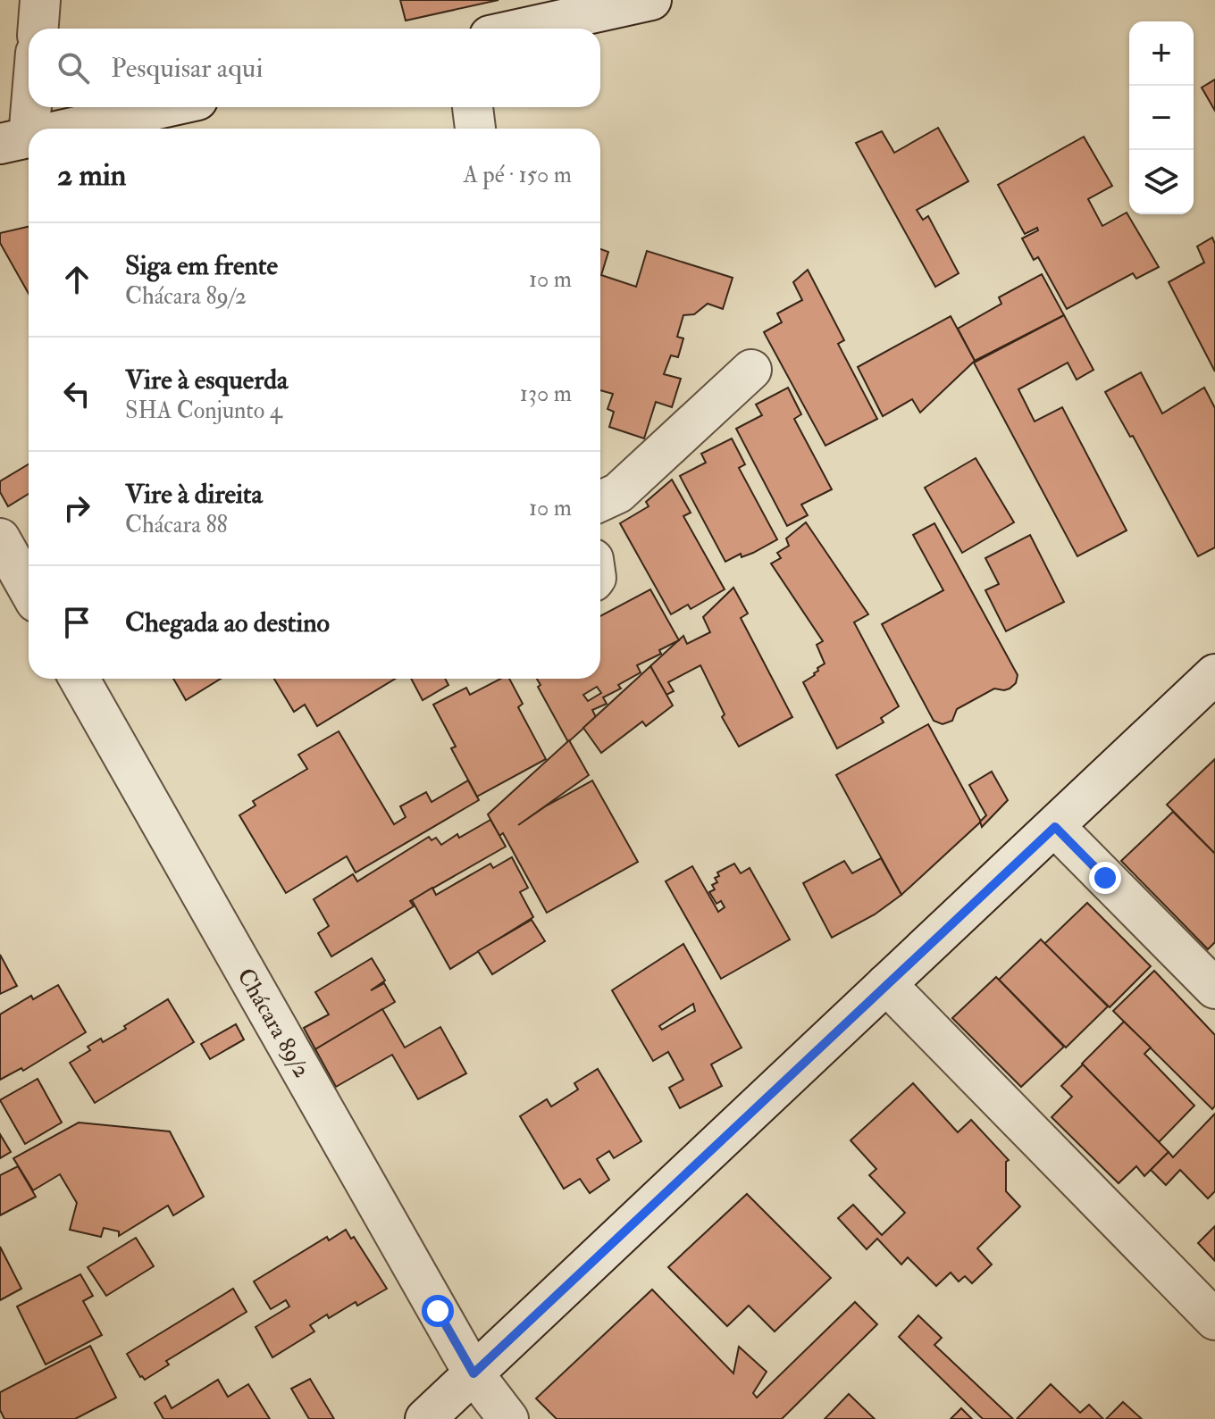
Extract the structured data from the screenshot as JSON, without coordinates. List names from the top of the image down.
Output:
{
  "streets": {
    "street": ["Chácara 89/2"]
  },
  "page": {
    "map_buttons": ["+", "−"],
    "search": "Pesquisar aqui",
    "heading": ["2 min", "A pé · 150 m"],
    "list": [
      ["Siga em frente", "Chácara 89/2", "10 m"],
      ["Vire à esquerda", "SHA Conjunto 4", "130 m"],
      ["Vire à direita", "Chácara 88", "10 m"],
      "Chegada ao destino"
    ]
  }
}
